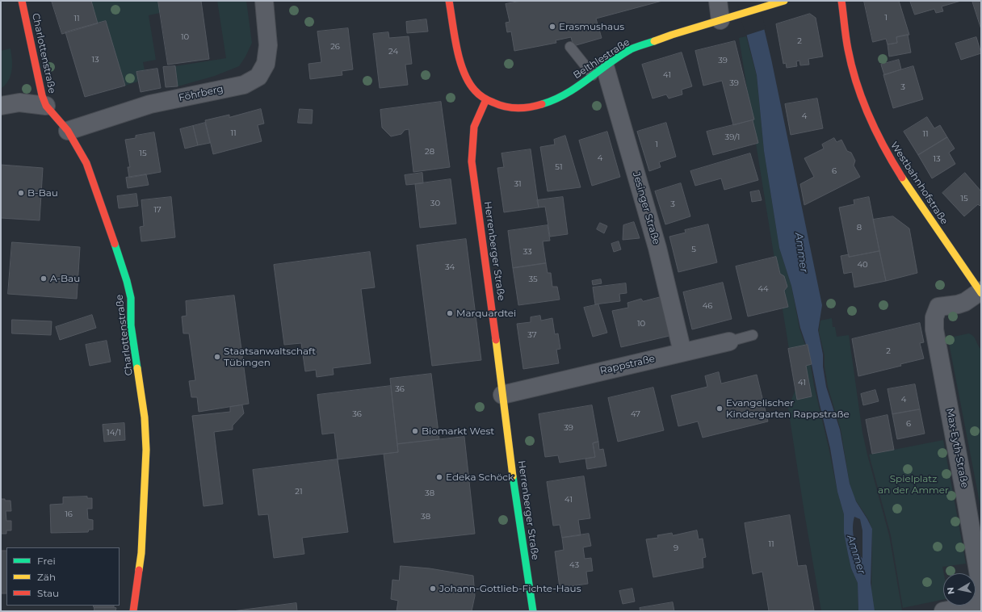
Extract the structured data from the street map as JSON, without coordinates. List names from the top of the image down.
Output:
{
  "streets": {
    "street": [
      "Charlottenstraße",
      "Belthlestraße",
      "Föhrberg",
      "Westbahnhofstraße",
      "Jesinger Straße",
      "Herrenberger Straße",
      "Rappstraße",
      "Max-Eyth-Straße"
    ]
  },
  "crossings": [
    ["Charlottenstraße", "Föhrberg"],
    ["Belthlestraße", "Jesinger Straße"],
    ["Belthlestraße", "Herrenberger Straße"],
    ["Westbahnhofstraße", "Max-Eyth-Straße"],
    ["Jesinger Straße", "Rappstraße"],
    ["Herrenberger Straße", "Rappstraße"]
  ],
  "water": ["Ammer"],
  "parks": ["Spielplatz an der Ammer"],
  "places": [
    "Erasmushaus",
    "B-Bau",
    "A-Bau",
    "Marquardtei",
    "Staatsanwaltschaft Tübingen",
    "Evangelischer Kindergarten Rappstraße",
    "Biomarkt West",
    "Edeka Schöck",
    "Johann-Gottlieb-Fichte-Haus"
  ],
  "house_numbers": [
    "1",
    "11",
    "10",
    "2",
    "26",
    "24",
    "13",
    "39",
    "41",
    "39",
    "3",
    "4",
    "11",
    "11",
    "39/1",
    "1",
    "28",
    "15",
    "4",
    "13",
    "51",
    "6",
    "31",
    "15",
    "30",
    "3",
    "17",
    "8",
    "5",
    "33",
    "40",
    "34",
    "35",
    "44",
    "46",
    "10",
    "37",
    "2",
    "41",
    "36",
    "4",
    "36",
    "47",
    "6",
    "39",
    "14/1",
    "21",
    "38",
    "41",
    "16",
    "38",
    "11",
    "9",
    "43"
  ],
  "legend": ["Frei", "Zäh", "Stau"],
  "north": "left"
}
